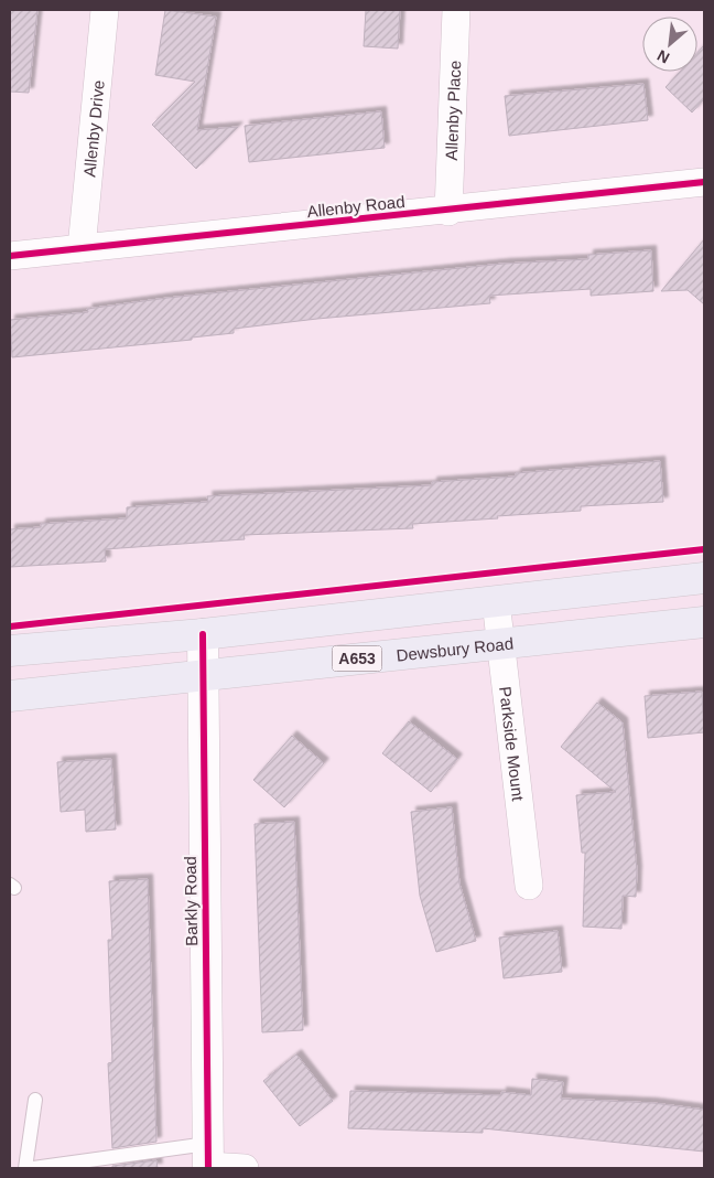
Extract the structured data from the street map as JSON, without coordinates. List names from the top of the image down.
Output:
{
  "streets": {
    "main road": ["Dewsbury Road", "A653"],
    "street": [
      "Allenby Place",
      "Allenby Drive",
      "Allenby Road",
      "Parkside Mount",
      "Barkly Road"
    ]
  },
  "crossings": [
    ["Allenby Place", "Allenby Road"],
    ["Allenby Drive", "Allenby Road"],
    ["Dewsbury Road", "Parkside Mount"],
    ["Dewsbury Road", "Barkly Road"]
  ],
  "north": "bottom left"
}
